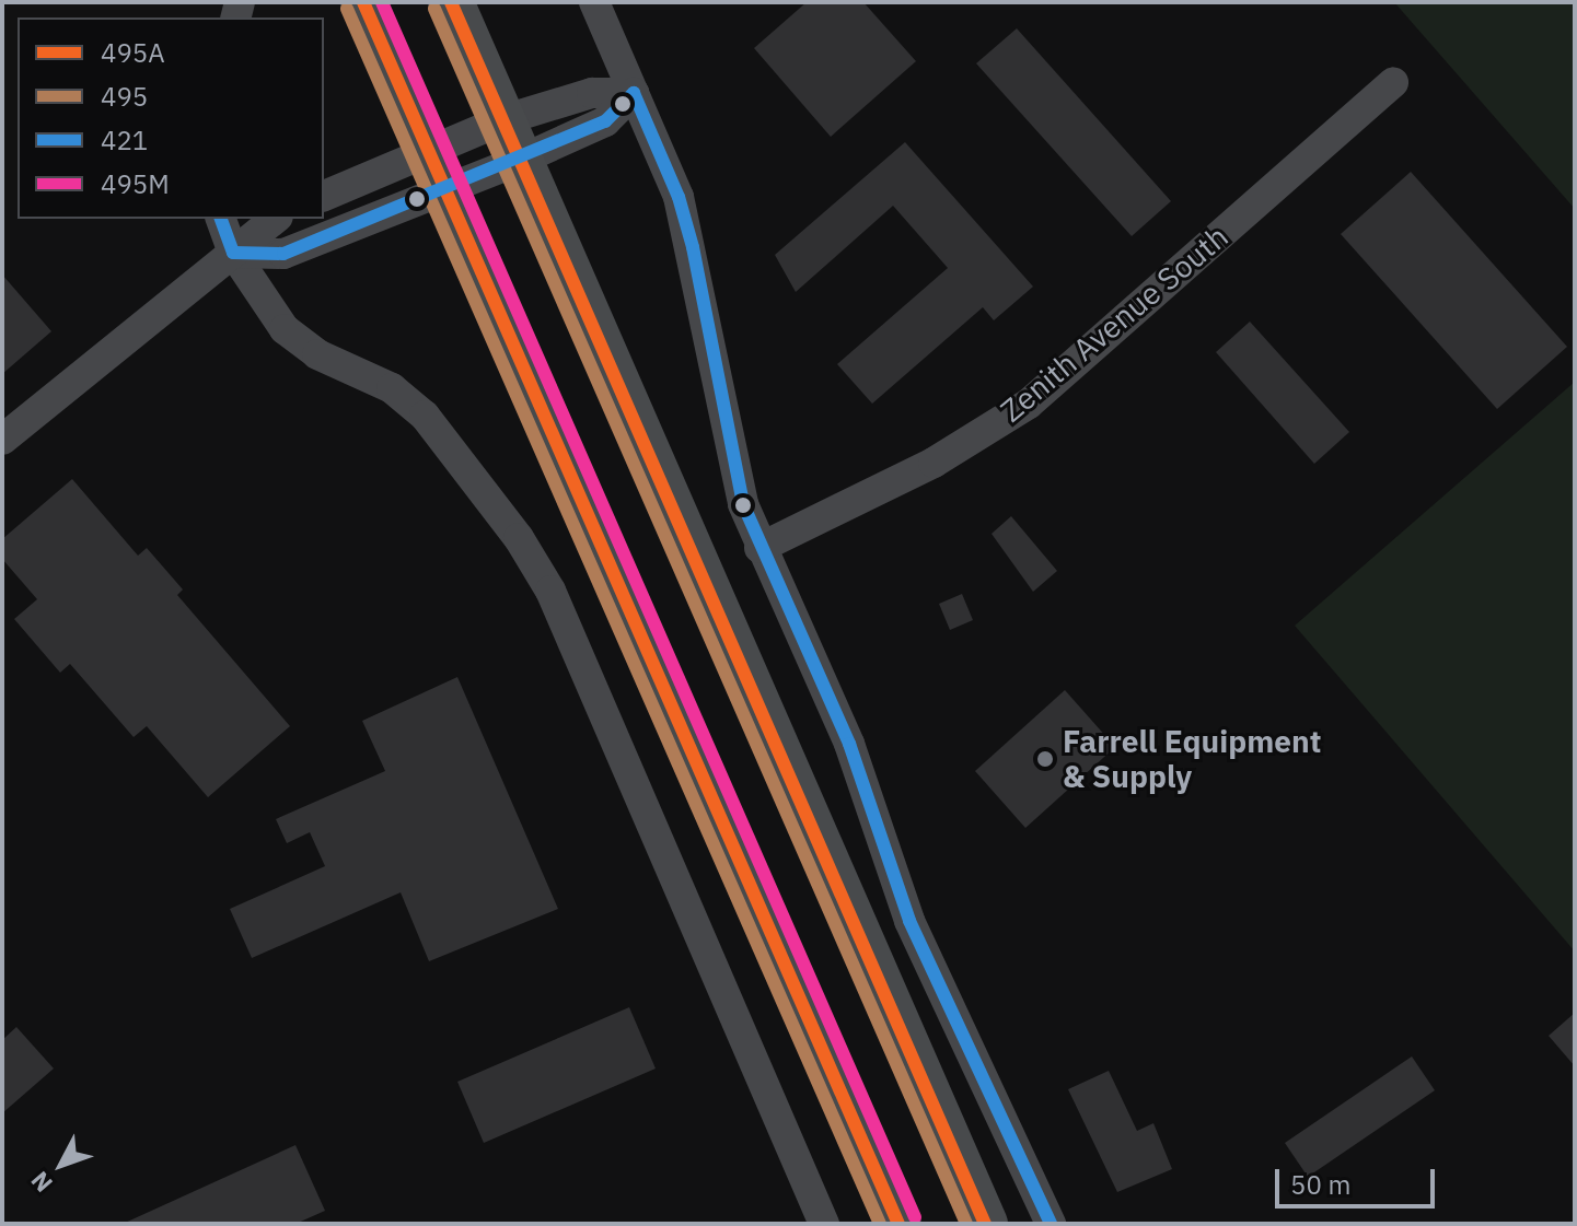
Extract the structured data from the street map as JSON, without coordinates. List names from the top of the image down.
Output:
{
  "streets": {
    "street": ["Zenith Avenue South"]
  },
  "places": ["Farrell Equipment & Supply"],
  "lines": [
    "transit line 495A",
    "transit line 495M",
    "transit line 495",
    "transit line 421"
  ],
  "legend": [
    "495A",
    "495",
    "421",
    "495M"
  ],
  "scale_bar": "50 m",
  "north": "bottom left"
}
